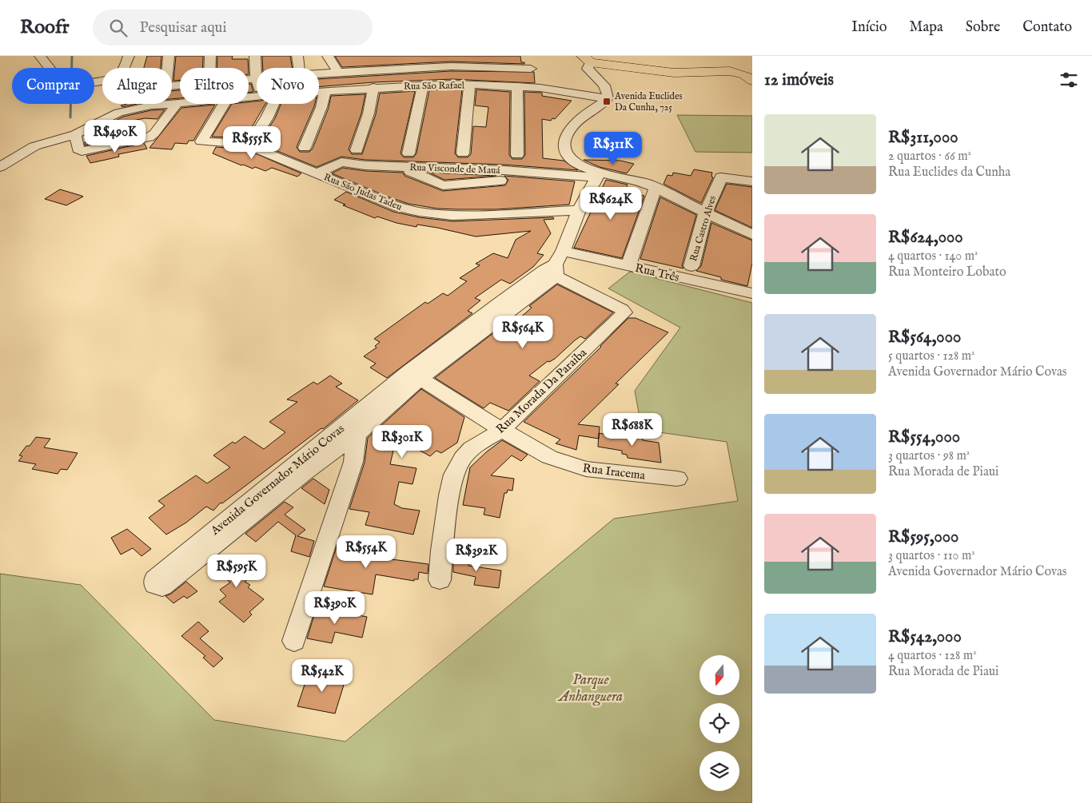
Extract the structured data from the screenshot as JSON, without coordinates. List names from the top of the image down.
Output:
{
  "streets": {
    "street": [
      "Rua São Rafael",
      "Rua Visconde de Mauá",
      "Rua São Judas Tadeu",
      "Rua Castro Alves",
      "Rua Três",
      "Rua Morada Da Paraiba",
      "Rua Iracema",
      "Avenida Governador Mário Covas"
    ]
  },
  "crossings": [
    ["Rua Visconde de Mauá", "Rua São Judas Tadeu"],
    ["Rua Morada Da Paraiba", "Rua Iracema"],
    ["Rua Morada Da Paraiba", "Avenida Governador Mário Covas"],
    ["Rua Iracema", "Avenida Governador Mário Covas"]
  ],
  "parks": ["Parque Anhanguera"],
  "places": {
    "transit": ["Avenida Euclides Da Cunha, 725"]
  },
  "north": "bottom",
  "page": {
    "header": "Roofr",
    "search": "Pesquisar aqui",
    "nav": [
      "Início",
      "Mapa",
      "Sobre",
      "Contato"
    ],
    "heading": "12 imóveis",
    "chip": [
      "Comprar",
      "Alugar",
      "Filtros",
      "Novo"
    ],
    "list": [
      {
        "name": "R$311,000",
        "note": "2 quartos · 66 m² · Rua Euclides da Cunha"
      },
      {
        "name": "R$624,000",
        "note": "4 quartos · 140 m² · Rua Monteiro Lobato"
      },
      {
        "name": "R$564,000",
        "note": "5 quartos · 128 m² · Avenida Governador Mário Covas"
      },
      {
        "name": "R$554,000",
        "note": "3 quartos · 98 m² · Rua Morada de Piaui"
      },
      {
        "name": "R$595,000",
        "note": "3 quartos · 110 m² · Avenida Governador Mário Covas"
      },
      {
        "name": "R$542,000",
        "note": "4 quartos · 128 m² · Rua Morada de Piaui"
      }
    ],
    "price": [
      "R$490K",
      "R$555K",
      "R$311K",
      "R$624K",
      "R$564K",
      "R$688K",
      "R$301K",
      "R$554K",
      "R$392K",
      "R$595K",
      "R$390K",
      "R$542K"
    ]
  }
}
